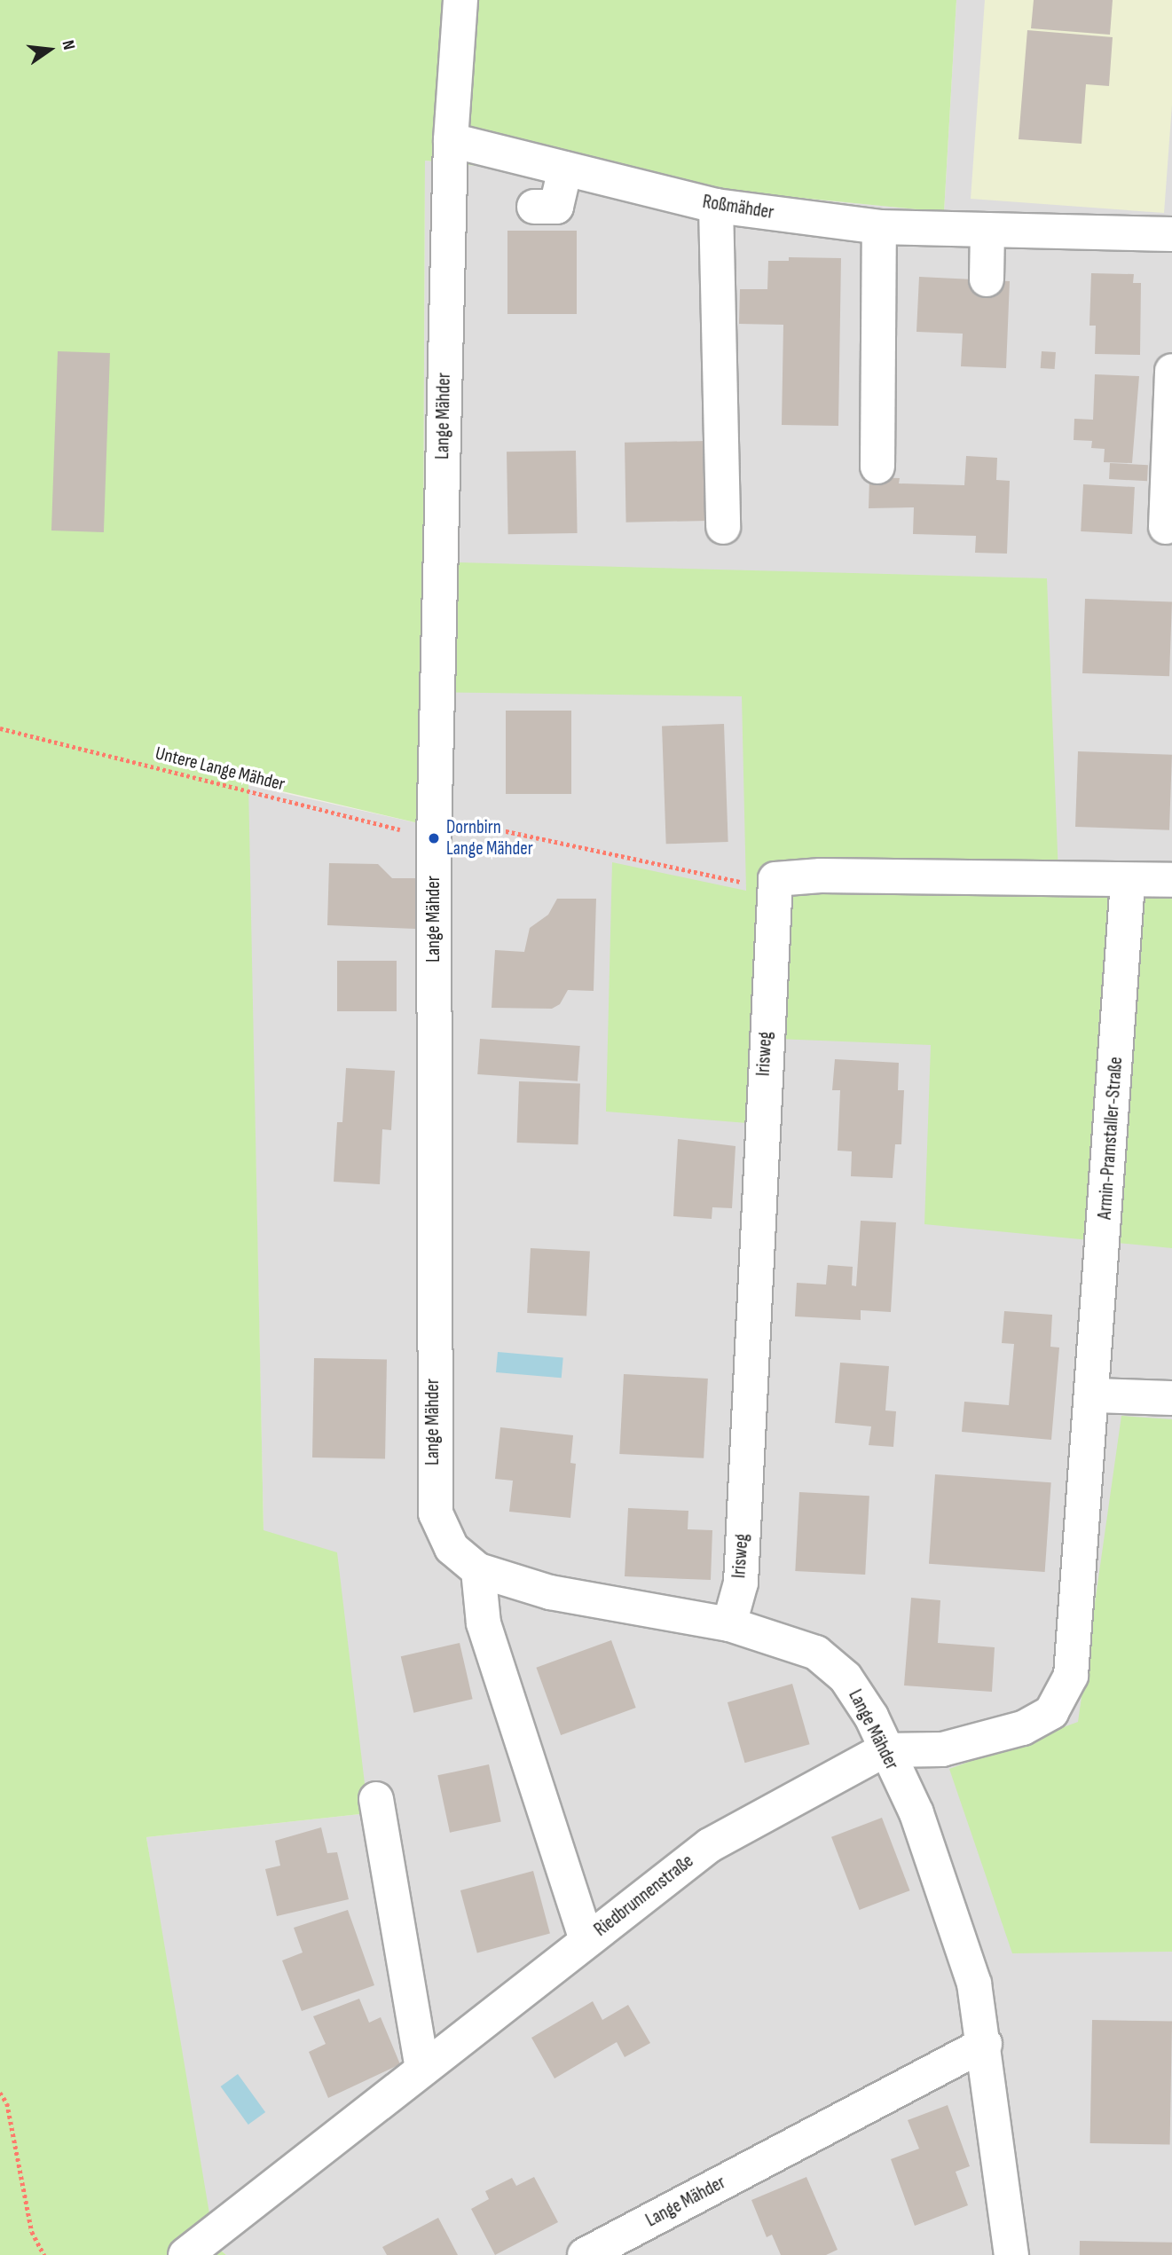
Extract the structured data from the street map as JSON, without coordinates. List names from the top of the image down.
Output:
{
  "streets": {
    "street": [
      "Roßmähder",
      "Lange Mähder",
      "Irisweg",
      "Armin-Pramstaller-Straße",
      "Riedbrunnenstraße"
    ],
    "path": ["Untere Lange Mähder"]
  },
  "crossings": [
    ["Roßmähder", "Lange Mähder"],
    ["Lange Mähder", "Untere Lange Mähder"],
    ["Lange Mähder", "Irisweg"],
    ["Lange Mähder", "Armin-Pramstaller-Straße"],
    ["Lange Mähder", "Riedbrunnenstraße"],
    ["Untere Lange Mähder", "Irisweg"],
    ["Armin-Pramstaller-Straße", "Riedbrunnenstraße"]
  ],
  "places": ["Dornbirn Lange Mähder"],
  "north": "right"
}
